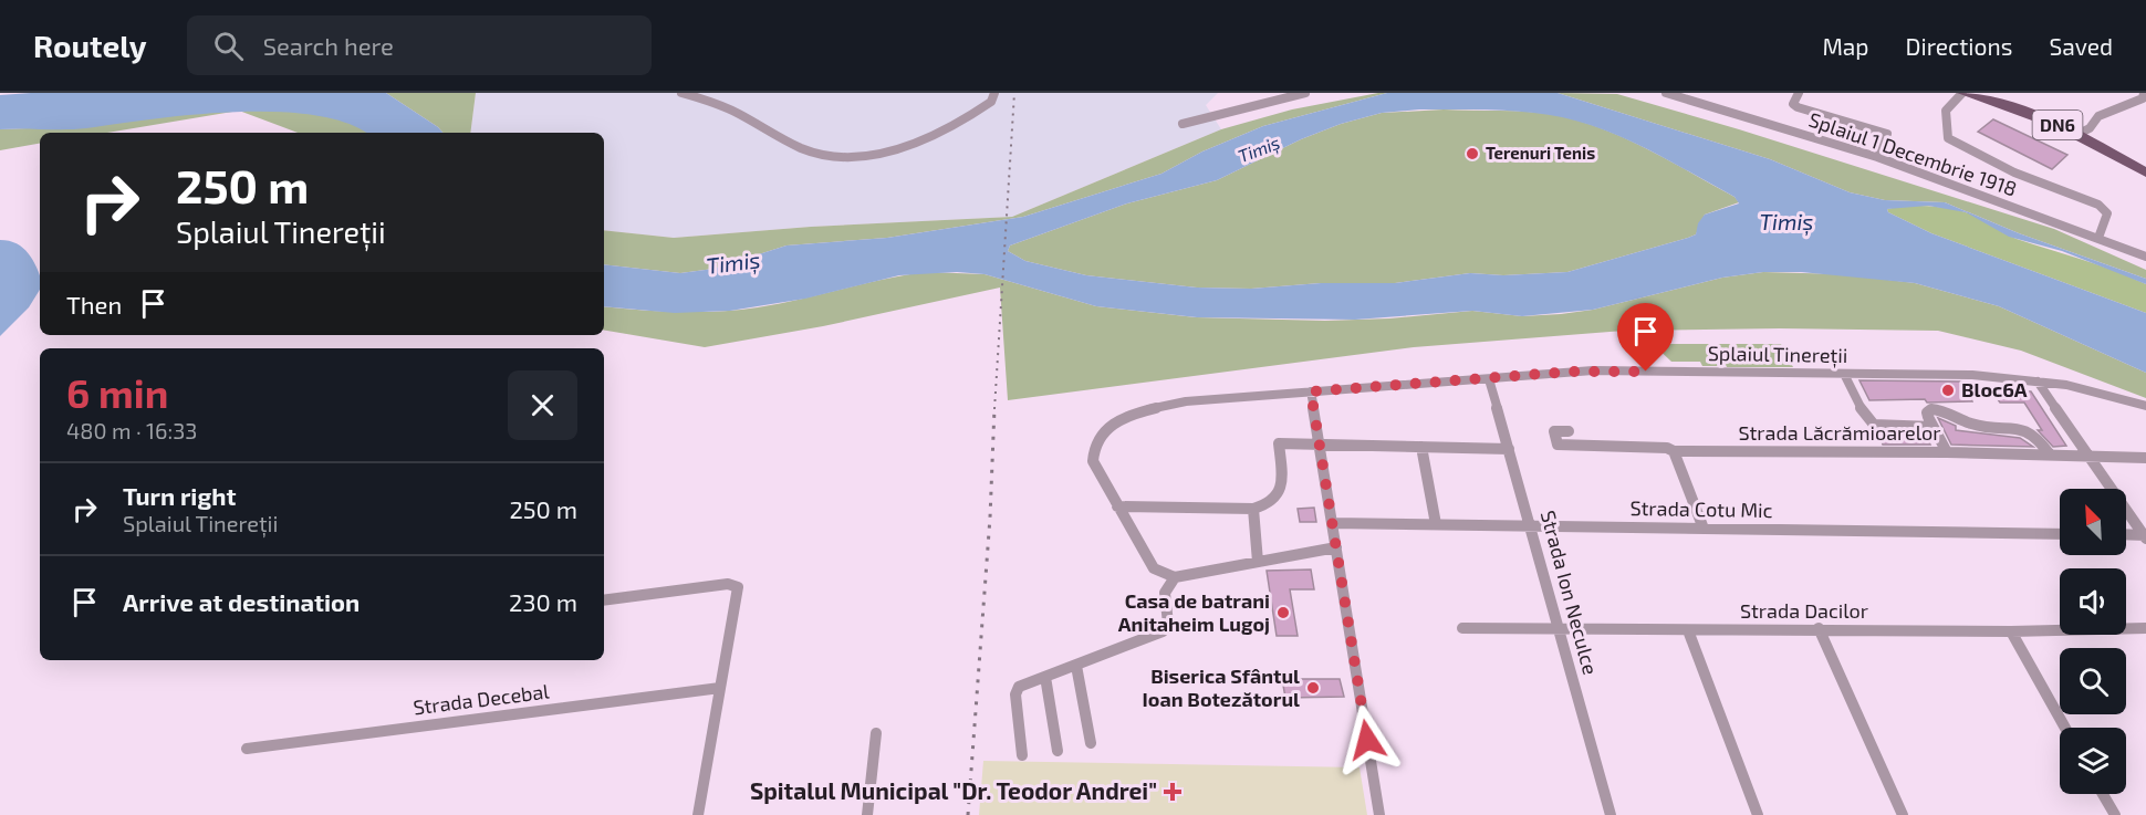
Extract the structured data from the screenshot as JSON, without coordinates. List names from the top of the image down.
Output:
{
  "streets": {
    "main road": ["DN6"],
    "street": [
      "Splaiul 1 Decembrie 1918",
      "Splaiul Tinereții",
      "Strada Lăcrămioarelor",
      "Strada Cotu Mic",
      "Strada Ion Neculce",
      "Strada Dacilor",
      "Strada Decebal"
    ]
  },
  "crossings": [
    ["Splaiul Tinereții", "Strada Ion Neculce"],
    ["Strada Cotu Mic", "Strada Ion Neculce"],
    ["Strada Ion Neculce", "Strada Dacilor"]
  ],
  "water": ["Timiș"],
  "places": {
    "other": [
      "Terenuri Tenis",
      "Bloc6A",
      "Casa de batrani Anitaheim Lugoj",
      "Biserica Sfântul Ioan Botezătorul"
    ],
    "health": ["Spitalul Municipal \"Dr. Teodor Andrei\""]
  },
  "north": "top left",
  "page": {
    "header": "Routely",
    "search": "Search here",
    "nav": ["Map", "Directions", "Saved"],
    "turn": ["250 m", "Splaiul Tinereții"],
    "then": "Then",
    "heading": ["6 min", "480 m · 16:33"],
    "list": [
      {
        "name": "Turn right",
        "note": "Splaiul Tinereții",
        "value": "250 m"
      },
      {
        "name": "Arrive at destination",
        "value": "230 m"
      }
    ]
  }
}
